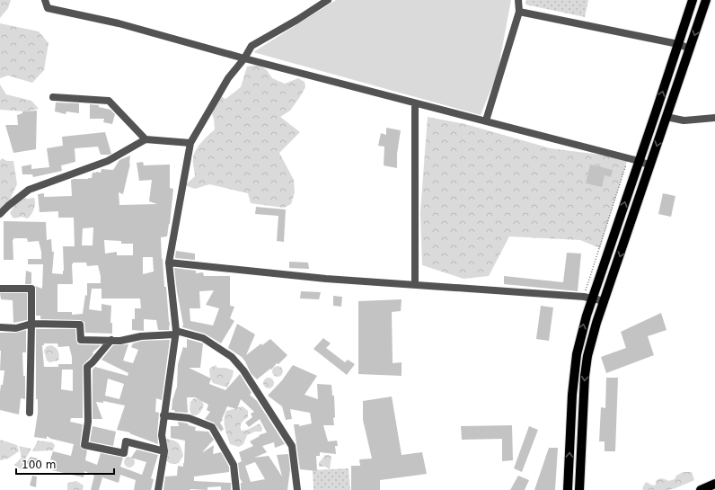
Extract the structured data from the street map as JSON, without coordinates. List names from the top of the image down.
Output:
{
  "scale_bar": "100 m"
}
